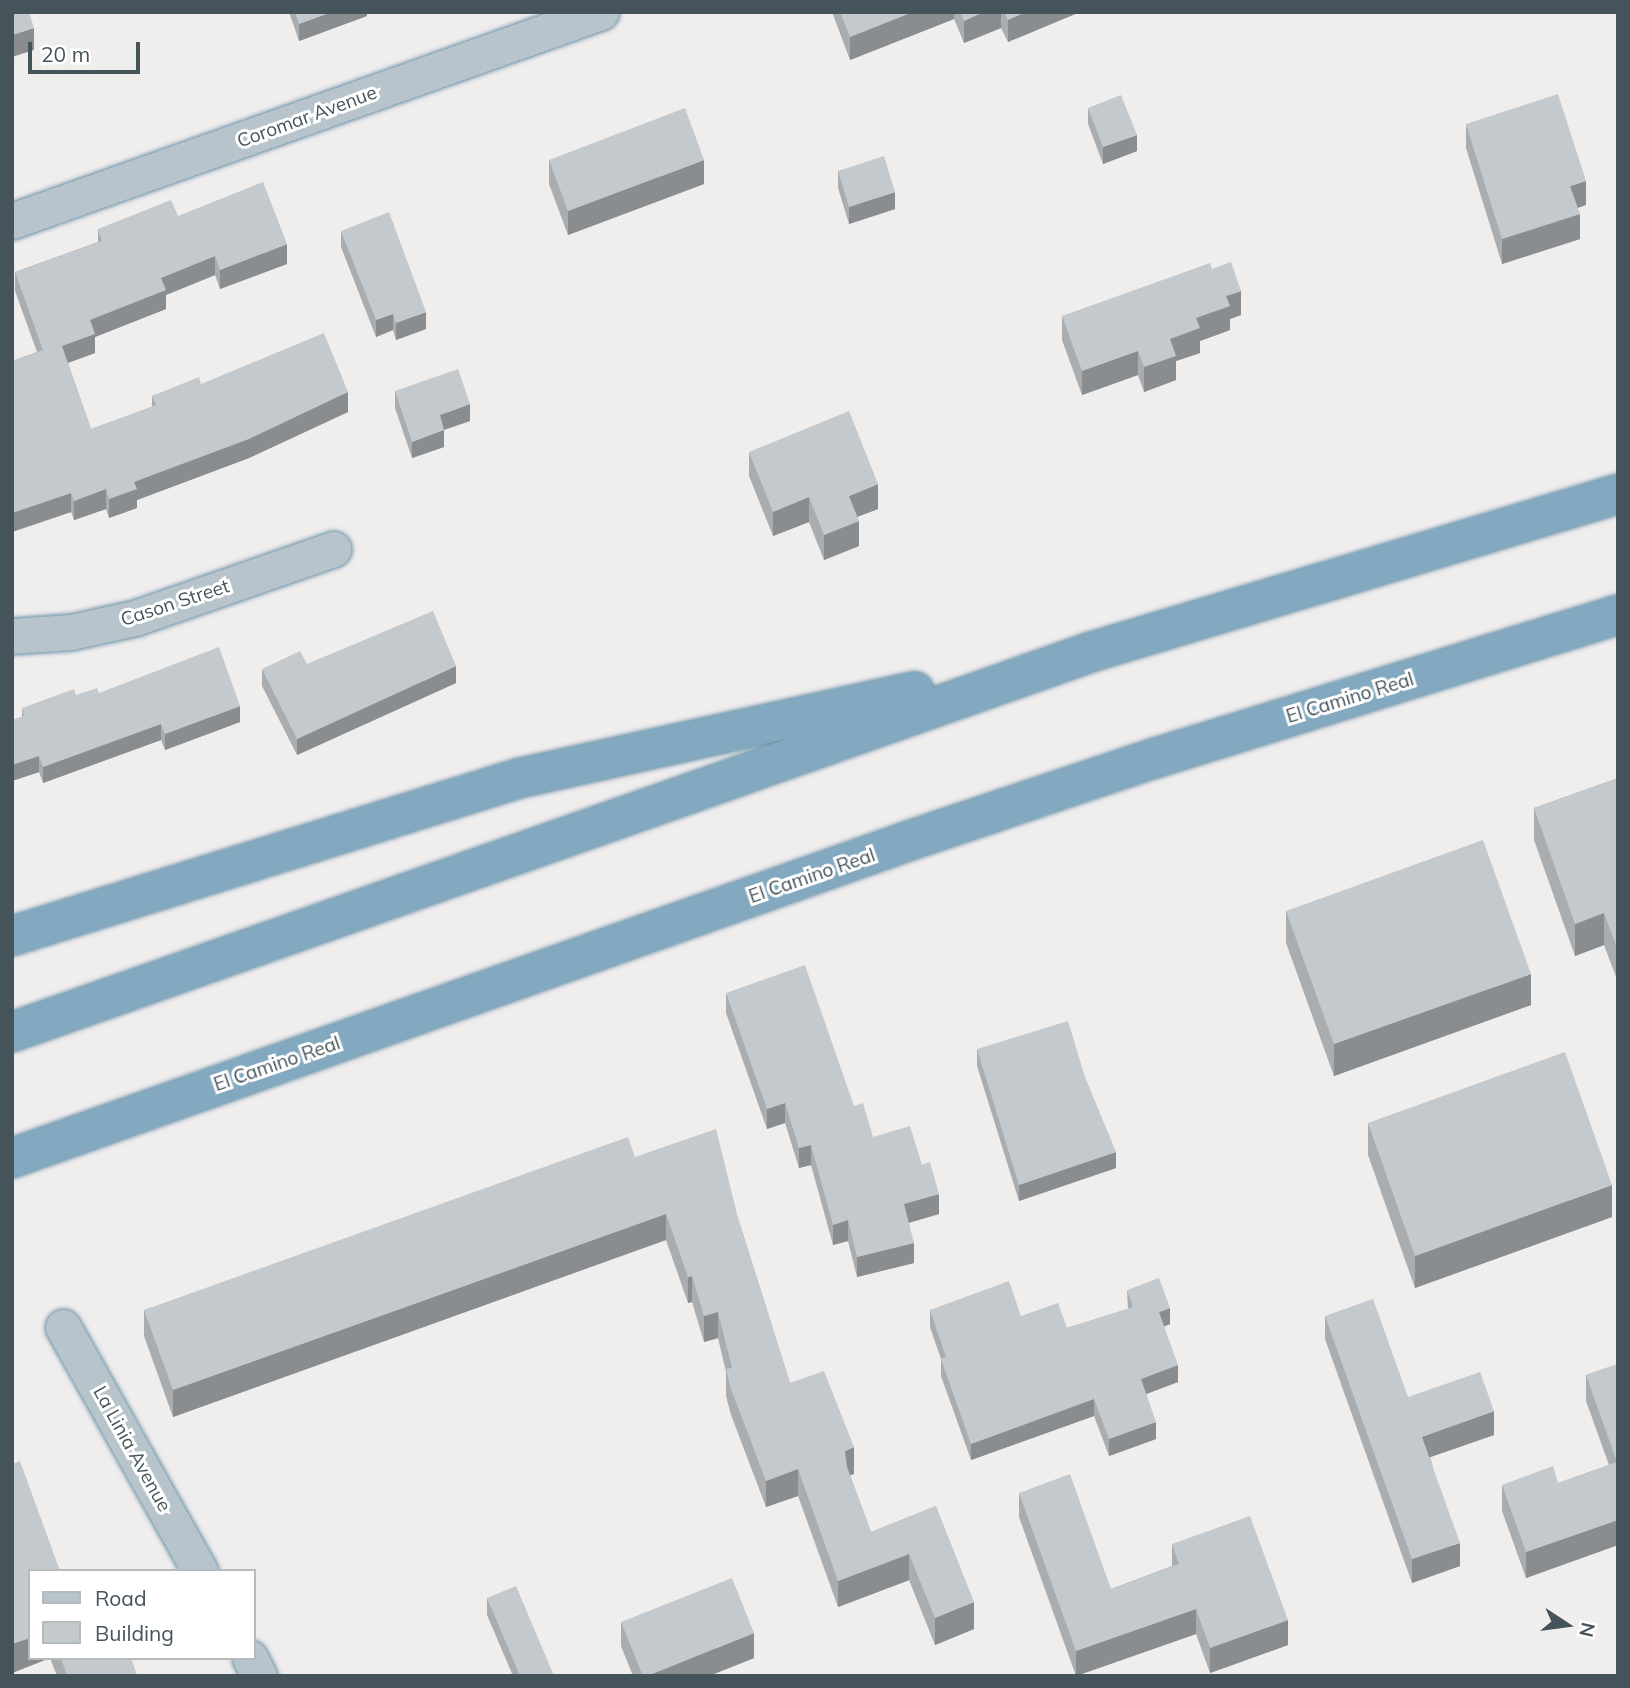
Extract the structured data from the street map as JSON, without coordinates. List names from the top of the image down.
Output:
{
  "streets": {
    "highway": ["El Camino Real"],
    "street": ["Coromar Avenue", "Cason Street", "La Linia Avenue"]
  },
  "legend": ["Road", "Building"],
  "scale_bar": "20 m",
  "north": "right"
}
